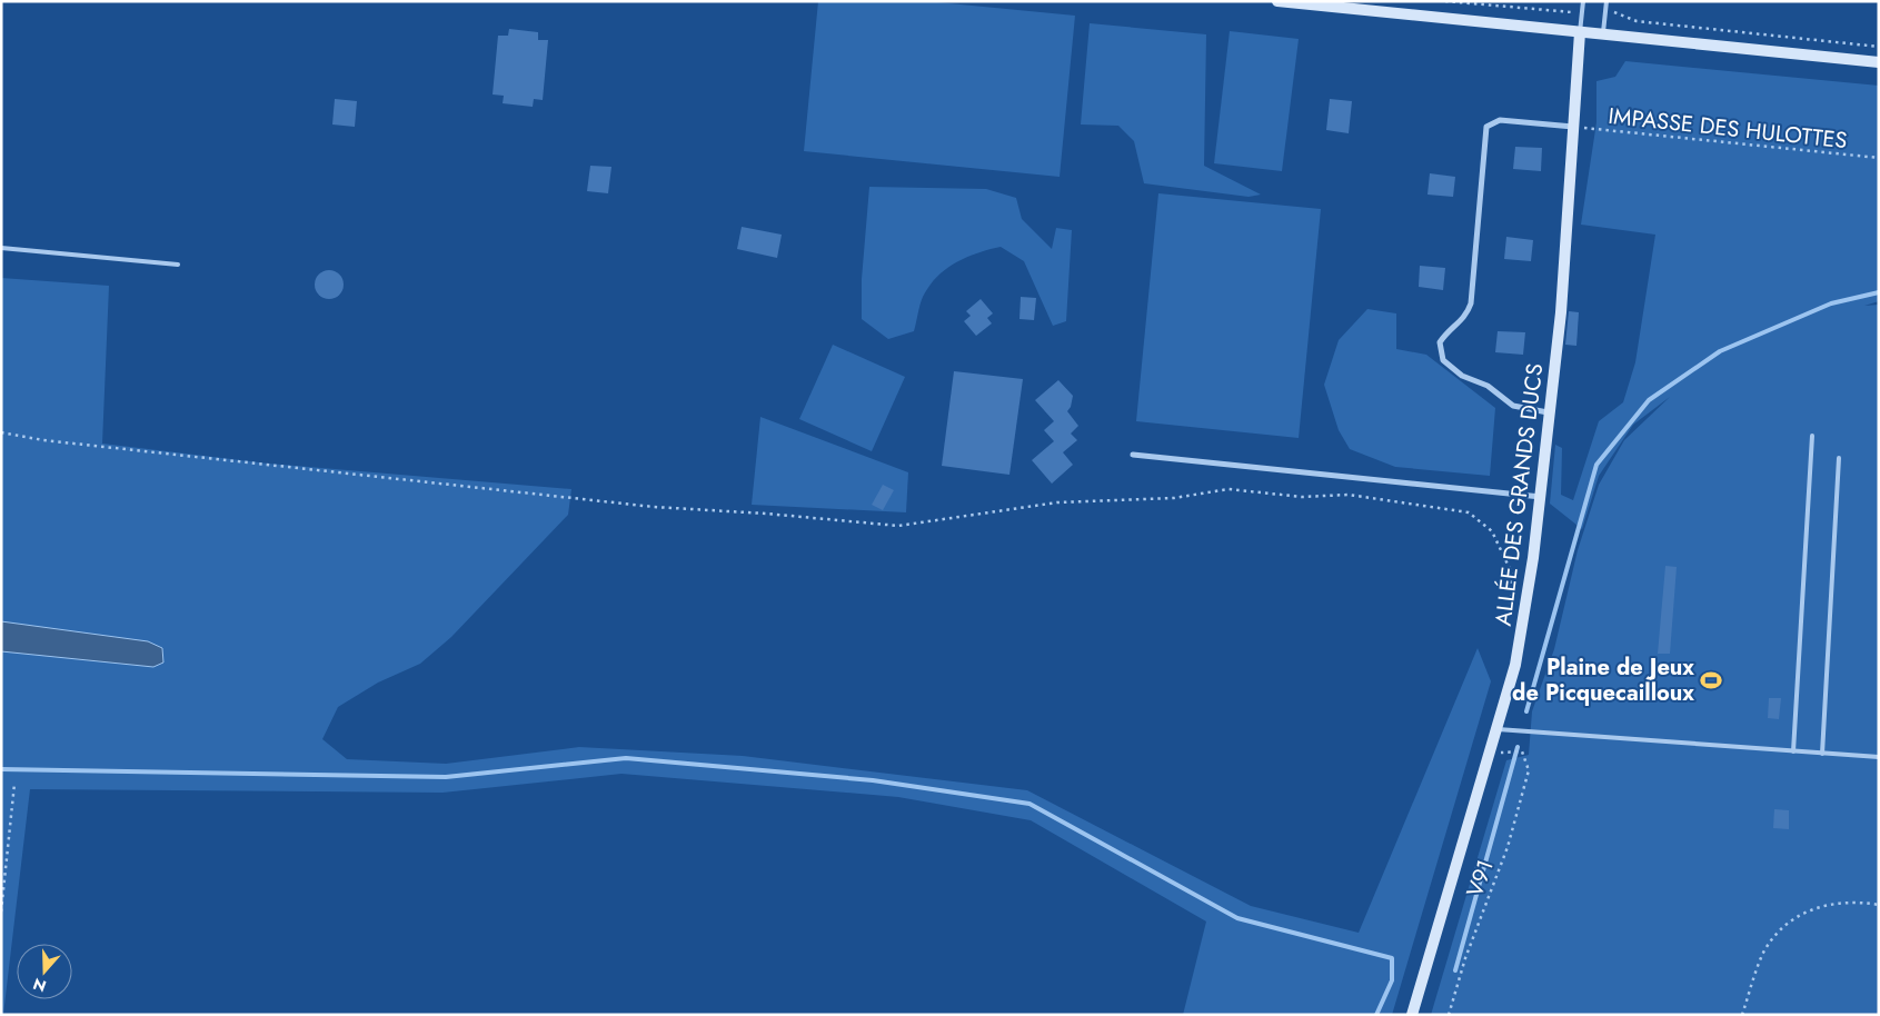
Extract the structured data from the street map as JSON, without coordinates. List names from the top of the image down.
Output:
{
  "streets": {
    "main road": ["ALLÉE DES GRANDS DUCS"],
    "path": ["IMPASSE DES HULOTTES", "V91"]
  },
  "crossings": [
    ["IMPASSE DES HULOTTES", "ALLÉE DES GRANDS DUCS"],
    ["ALLÉE DES GRANDS DUCS", "V91"]
  ],
  "places": {
    "sports": ["Plaine de Jeux de Picquecailloux"]
  },
  "north": "bottom"
}
